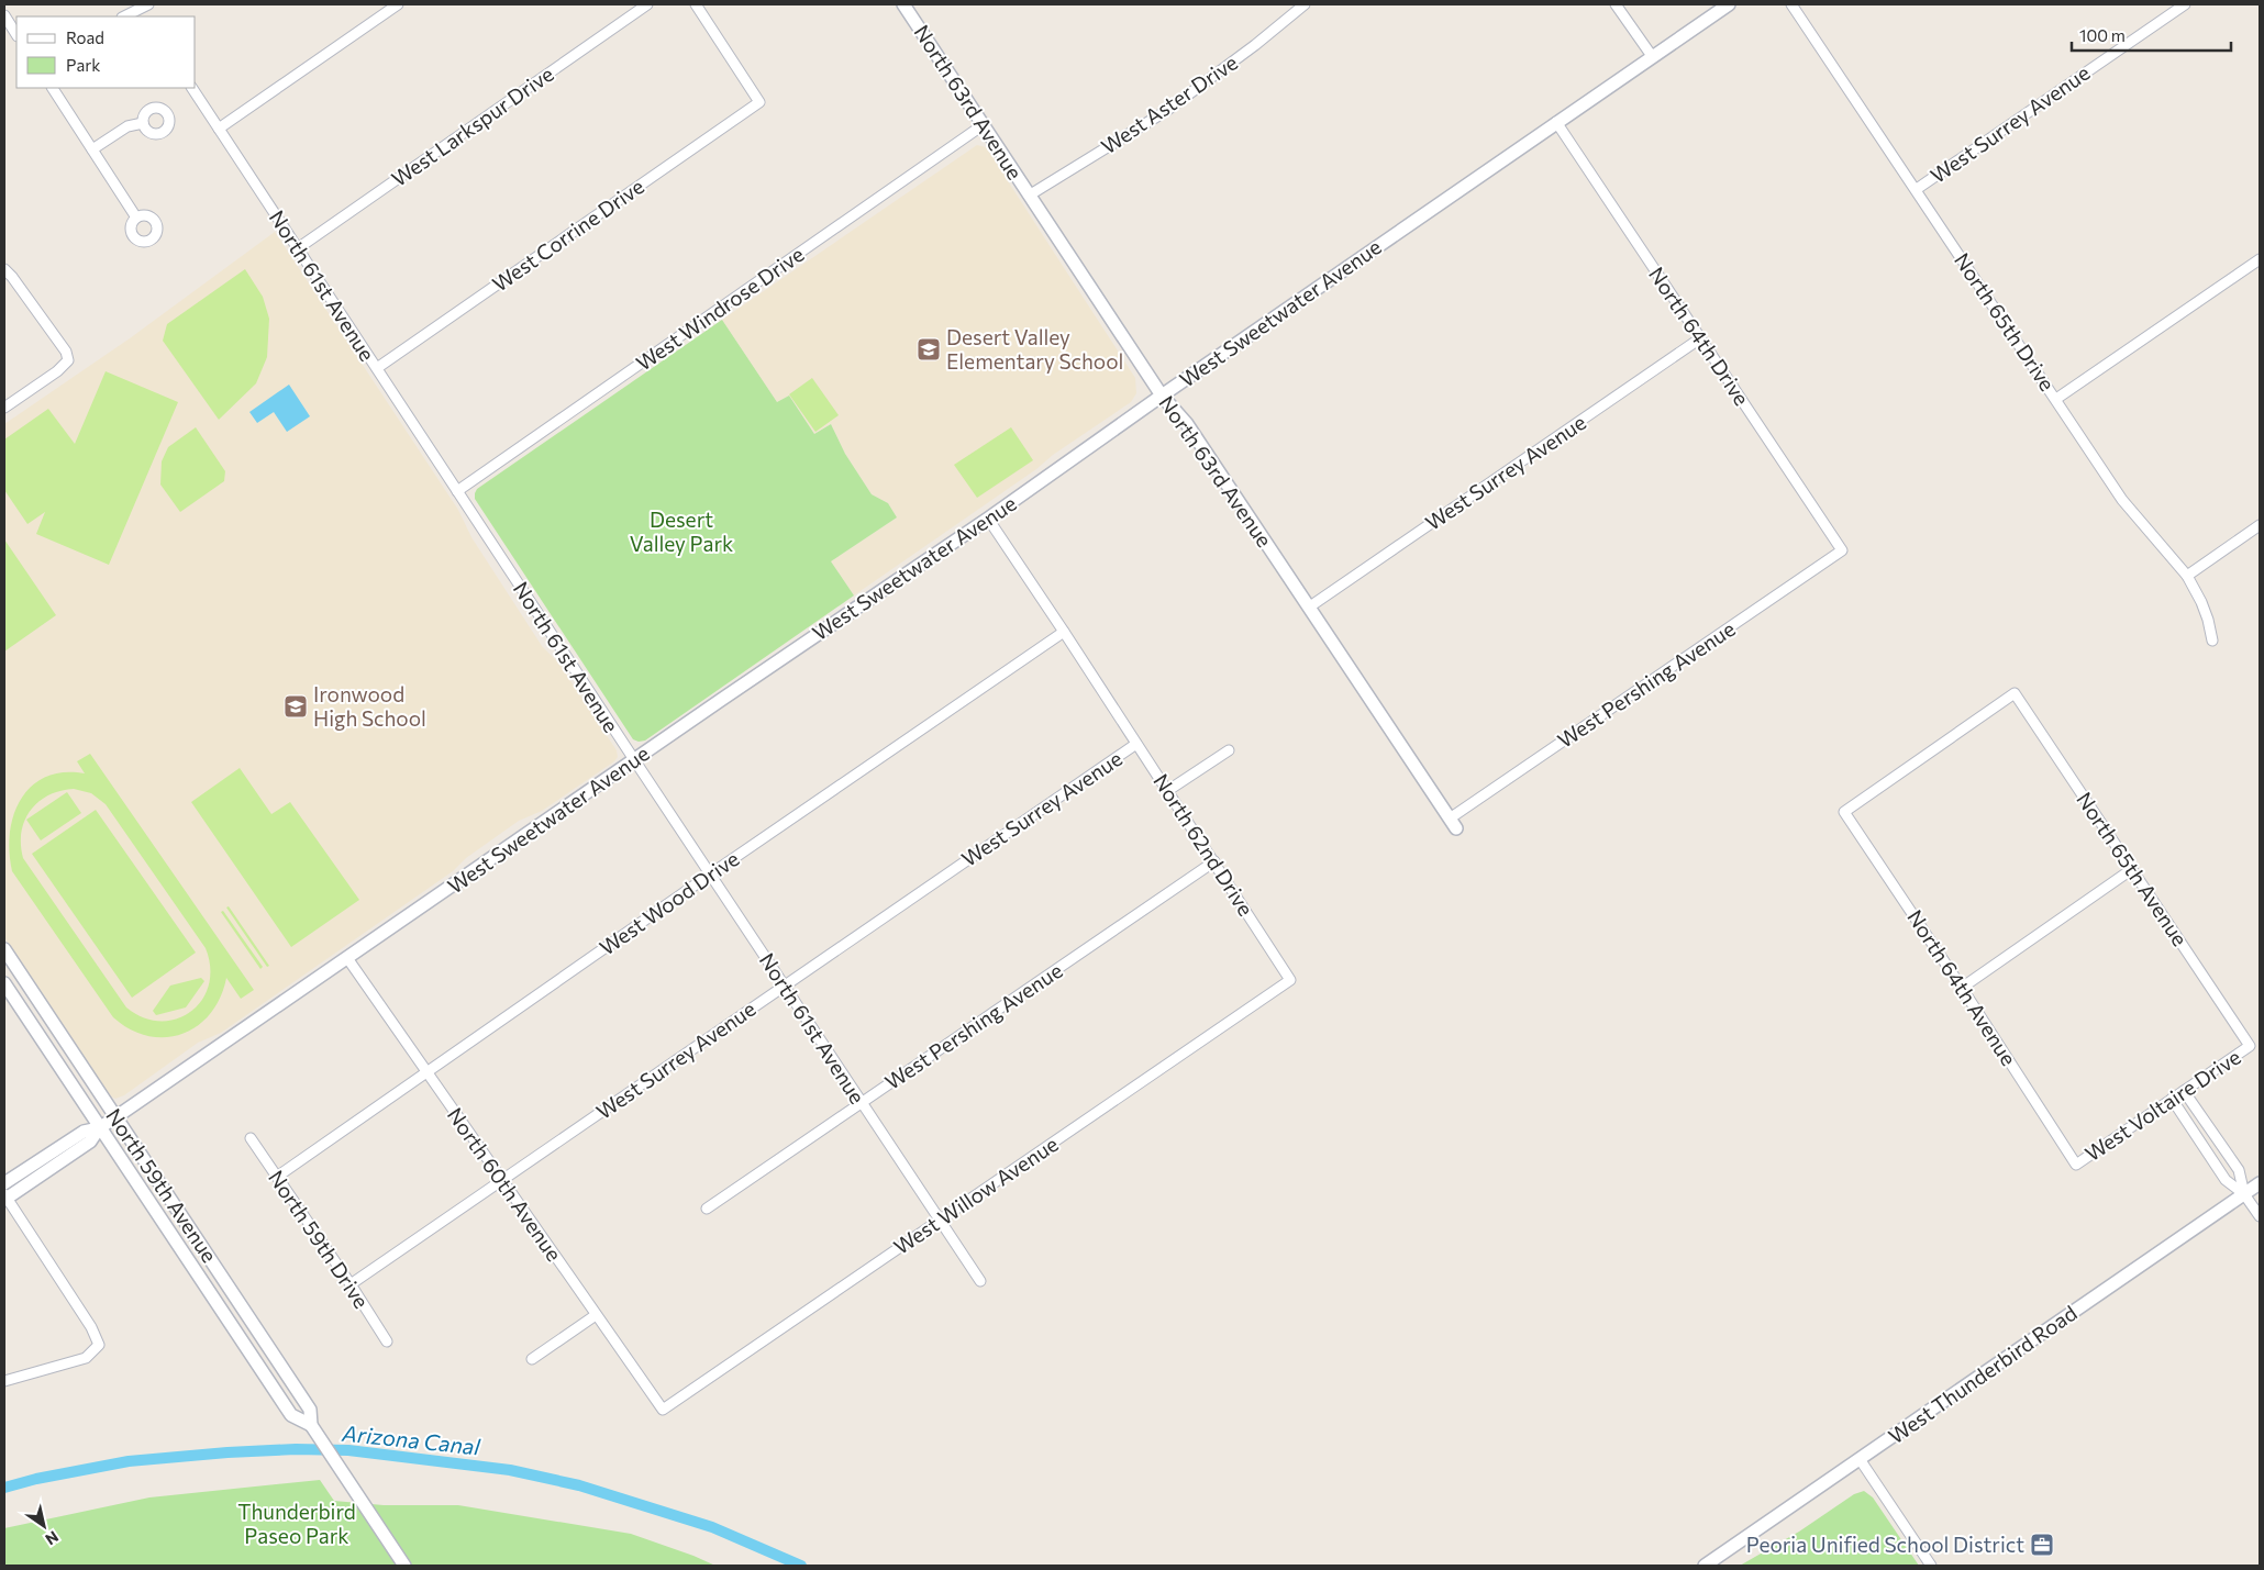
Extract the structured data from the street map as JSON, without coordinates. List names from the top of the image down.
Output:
{
  "streets": {
    "street": [
      "North 63rd Avenue",
      "West Aster Drive",
      "West Surrey Avenue",
      "West Larkspur Drive",
      "West Corrine Drive",
      "North 61st Avenue",
      "West Windrose Drive",
      "West Sweetwater Avenue",
      "North 65th Drive",
      "North 64th Drive",
      "West Pershing Avenue",
      "North 62nd Drive",
      "North 65th Avenue",
      "West Wood Drive",
      "North 64th Avenue",
      "West Voltaire Drive",
      "North 60th Avenue",
      "North 59th Avenue",
      "West Willow Avenue",
      "North 59th Drive",
      "West Thunderbird Road"
    ]
  },
  "crossings": [
    ["North 63rd Avenue", "West Aster Drive"],
    ["North 63rd Avenue", "West Surrey Avenue"],
    ["North 63rd Avenue", "West Windrose Drive"],
    ["North 63rd Avenue", "West Sweetwater Avenue"],
    ["North 63rd Avenue", "West Pershing Avenue"],
    ["West Surrey Avenue", "North 61st Avenue"],
    ["West Surrey Avenue", "North 65th Drive"],
    ["West Surrey Avenue", "North 64th Drive"],
    ["West Surrey Avenue", "North 62nd Drive"],
    ["West Surrey Avenue", "North 60th Avenue"],
    ["West Surrey Avenue", "North 59th Drive"],
    ["West Larkspur Drive", "North 61st Avenue"],
    ["West Corrine Drive", "North 61st Avenue"],
    ["North 61st Avenue", "West Windrose Drive"],
    ["North 61st Avenue", "West Sweetwater Avenue"],
    ["North 61st Avenue", "West Pershing Avenue"],
    ["North 61st Avenue", "West Wood Drive"],
    ["North 61st Avenue", "West Willow Avenue"],
    ["West Sweetwater Avenue", "North 64th Drive"],
    ["West Sweetwater Avenue", "North 62nd Drive"],
    ["West Sweetwater Avenue", "North 60th Avenue"],
    ["West Sweetwater Avenue", "North 59th Avenue"],
    ["North 64th Drive", "West Pershing Avenue"],
    ["West Pershing Avenue", "North 62nd Drive"],
    ["North 62nd Drive", "West Wood Drive"],
    ["North 62nd Drive", "West Willow Avenue"],
    ["North 65th Avenue", "North 64th Avenue"],
    ["North 65th Avenue", "West Voltaire Drive"],
    ["West Wood Drive", "North 60th Avenue"],
    ["West Wood Drive", "North 59th Drive"],
    ["North 64th Avenue", "West Voltaire Drive"],
    ["North 60th Avenue", "West Willow Avenue"]
  ],
  "water": ["Arizona Canal"],
  "parks": ["Desert Valley Park", "Thunderbird Paseo Park"],
  "places": {
    "school or university": ["Desert Valley Elementary School", "Ironwood High School"],
    "office": ["Peoria Unified School District"]
  },
  "legend": ["Road", "Park"],
  "scale_bar": "100 m",
  "north": "bottom right"
}
